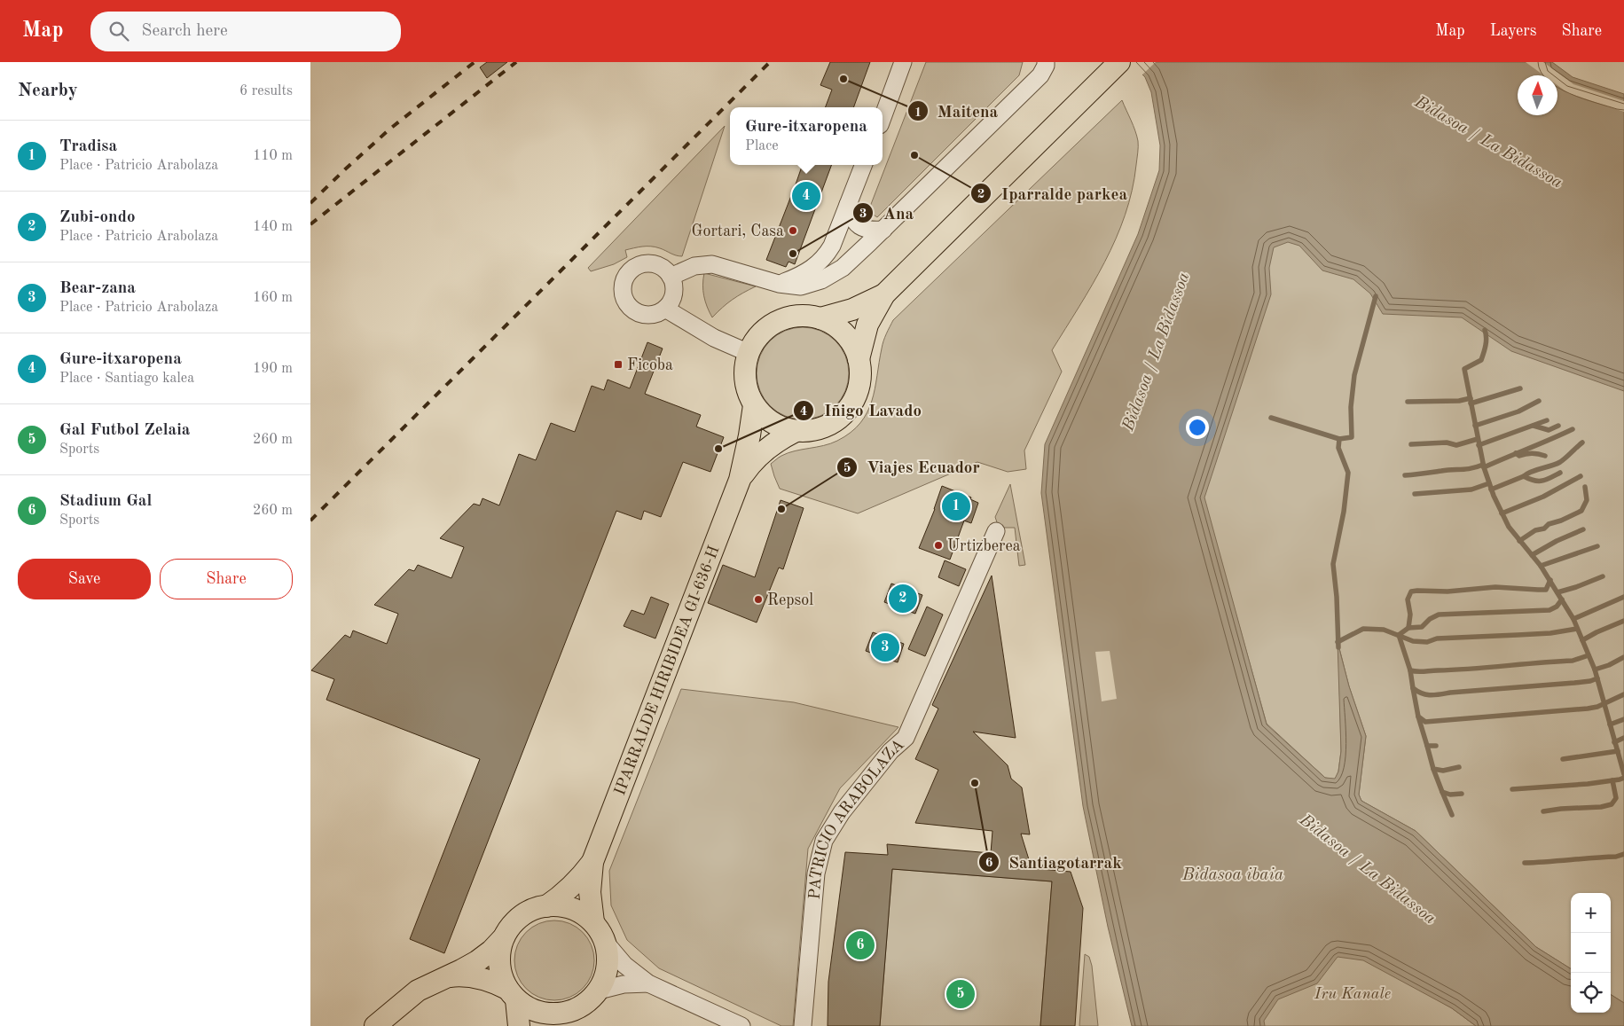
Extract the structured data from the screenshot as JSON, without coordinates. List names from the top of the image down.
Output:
{
  "streets": {
    "main road": ["IPARRALDE HIRIBIDEA GI-636-H"],
    "street": ["PATRICIO ARABOLAZA"]
  },
  "water": ["Bidasoa / La Bidassoa", "Bidasoa ibaia"],
  "parks": ["Iru Kanale"],
  "places": {
    "other": [
      "Maitena",
      "Iparralde parkea",
      "Gortari, Casa",
      "Ana",
      "Iñigo Lavado",
      "Viajes Ecuador",
      "Urtizberea",
      "Repsol",
      "Santiagotarrak"
    ],
    "transit": ["Ficoba"]
  },
  "north": "top",
  "page": {
    "header": "Map",
    "search": "Search here",
    "nav": ["Map", "Layers", "Share"],
    "heading": ["Nearby", "6 results"],
    "popup": ["Gure-itxaropena", "Place"],
    "list": [
      {
        "mark": "1",
        "name": "Tradisa",
        "note": "Place · Patricio Arabolaza",
        "value": "110 m"
      },
      {
        "mark": "2",
        "name": "Zubi-ondo",
        "note": "Place · Patricio Arabolaza",
        "value": "140 m"
      },
      {
        "mark": "3",
        "name": "Bear-zana",
        "note": "Place · Patricio Arabolaza",
        "value": "160 m"
      },
      {
        "mark": "4",
        "name": "Gure-itxaropena",
        "note": "Place · Santiago kalea",
        "value": "190 m"
      },
      {
        "mark": "5",
        "name": "Gal Futbol Zelaia",
        "note": "Sports",
        "value": "260 m"
      },
      {
        "mark": "6",
        "name": "Stadium Gal",
        "note": "Sports",
        "value": "260 m"
      }
    ],
    "pins": [
      "4",
      "1",
      "2",
      "3",
      "6",
      "5"
    ],
    "buttons": ["Save", "Share"],
    "map_buttons": ["+", "−"]
  }
}
